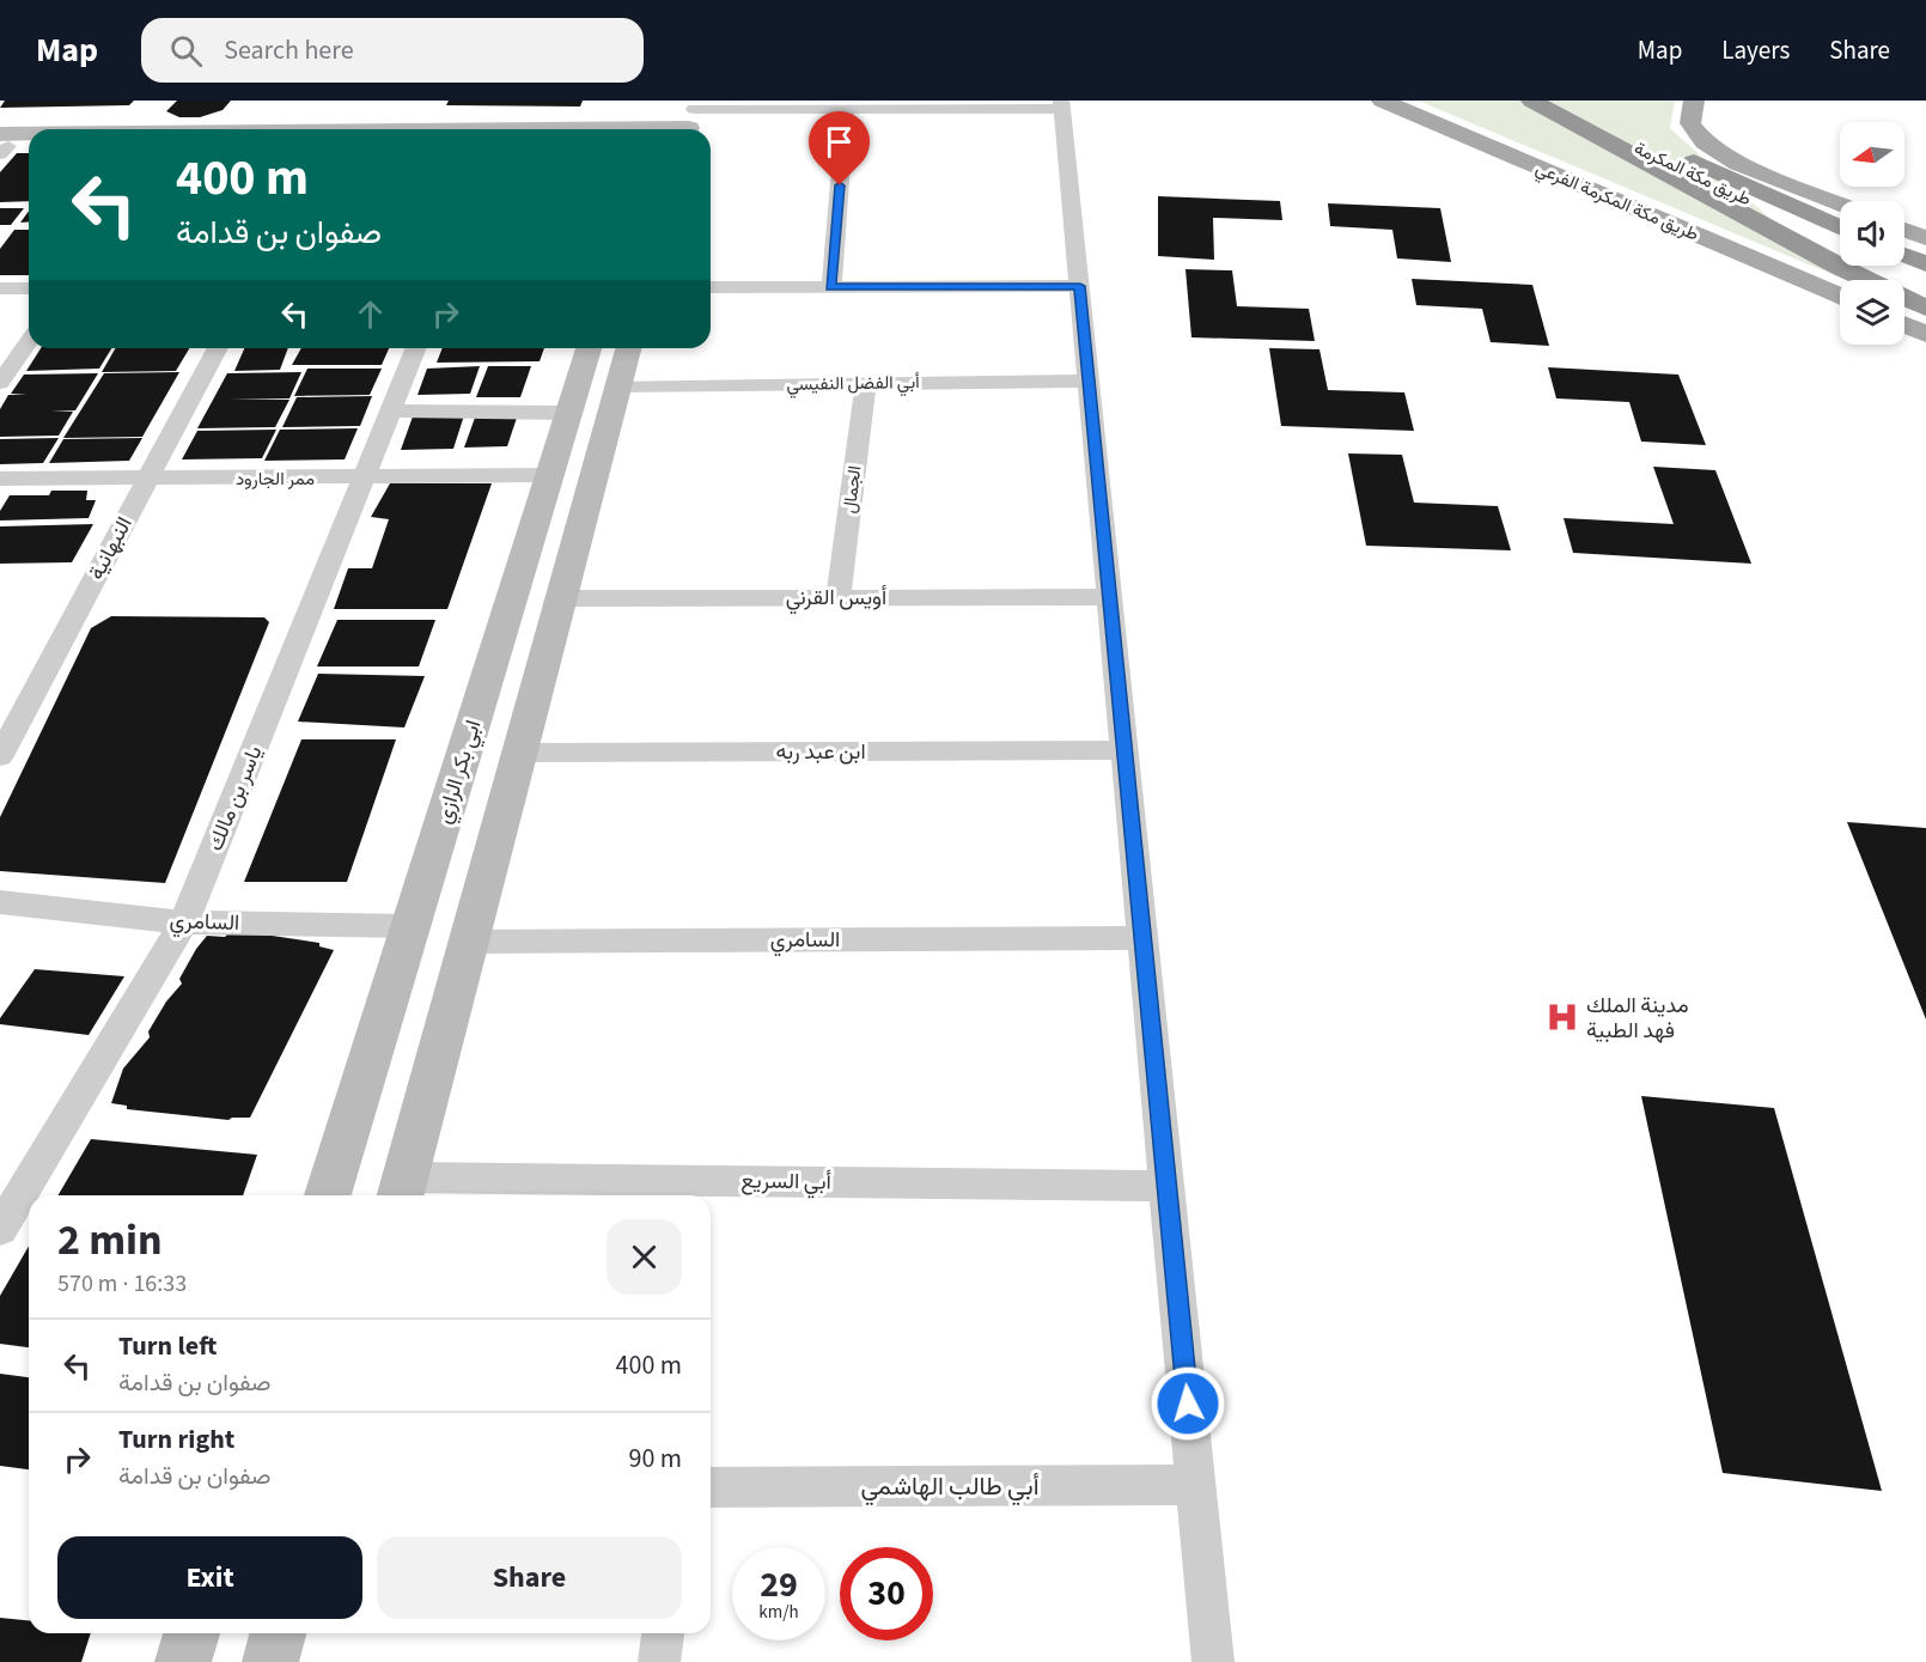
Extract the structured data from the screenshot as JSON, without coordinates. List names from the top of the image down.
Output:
{
  "streets": {
    "highway": ["طريق مكة المكرمة"],
    "main road": ["طريق مكة المكرمة الفرعي"],
    "street": [
      "أبي الفضل النفيسي",
      "ممر الجارود",
      "الجمال",
      "النبهانية",
      "أويس القرني",
      "ابن عبد ربه",
      "ابي بكر الرازي",
      "ياسر بن مالك",
      "السامري",
      "أبي السريع",
      "أبي طالب الهاشمي"
    ]
  },
  "crossings": [
    ["أبي الفضل النفيسي", "الجمال"],
    ["ممر الجارود", "النبهانية"],
    ["ممر الجارود", "ابي بكر الرازي"],
    ["ممر الجارود", "ياسر بن مالك"],
    ["الجمال", "أويس القرني"],
    ["ابي بكر الرازي", "السامري"],
    ["ياسر بن مالك", "السامري"]
  ],
  "places": {
    "hospital": ["مدينة الملك فهد الطبية"]
  },
  "north": "left",
  "page": {
    "header": "Map",
    "search": "Search here",
    "nav": ["Map", "Layers", "Share"],
    "turn": ["400 m", "صفوان بن قدامة"],
    "heading": ["2 min", "570 m · 16:33"],
    "list": [
      {
        "name": "Turn left",
        "note": "صفوان بن قدامة",
        "value": "400 m"
      },
      {
        "name": "Turn right",
        "note": "صفوان بن قدامة",
        "value": "90 m"
      }
    ],
    "buttons": ["Exit", "Share"],
    "speed": "29 km/h",
    "limit": "30"
  }
}
